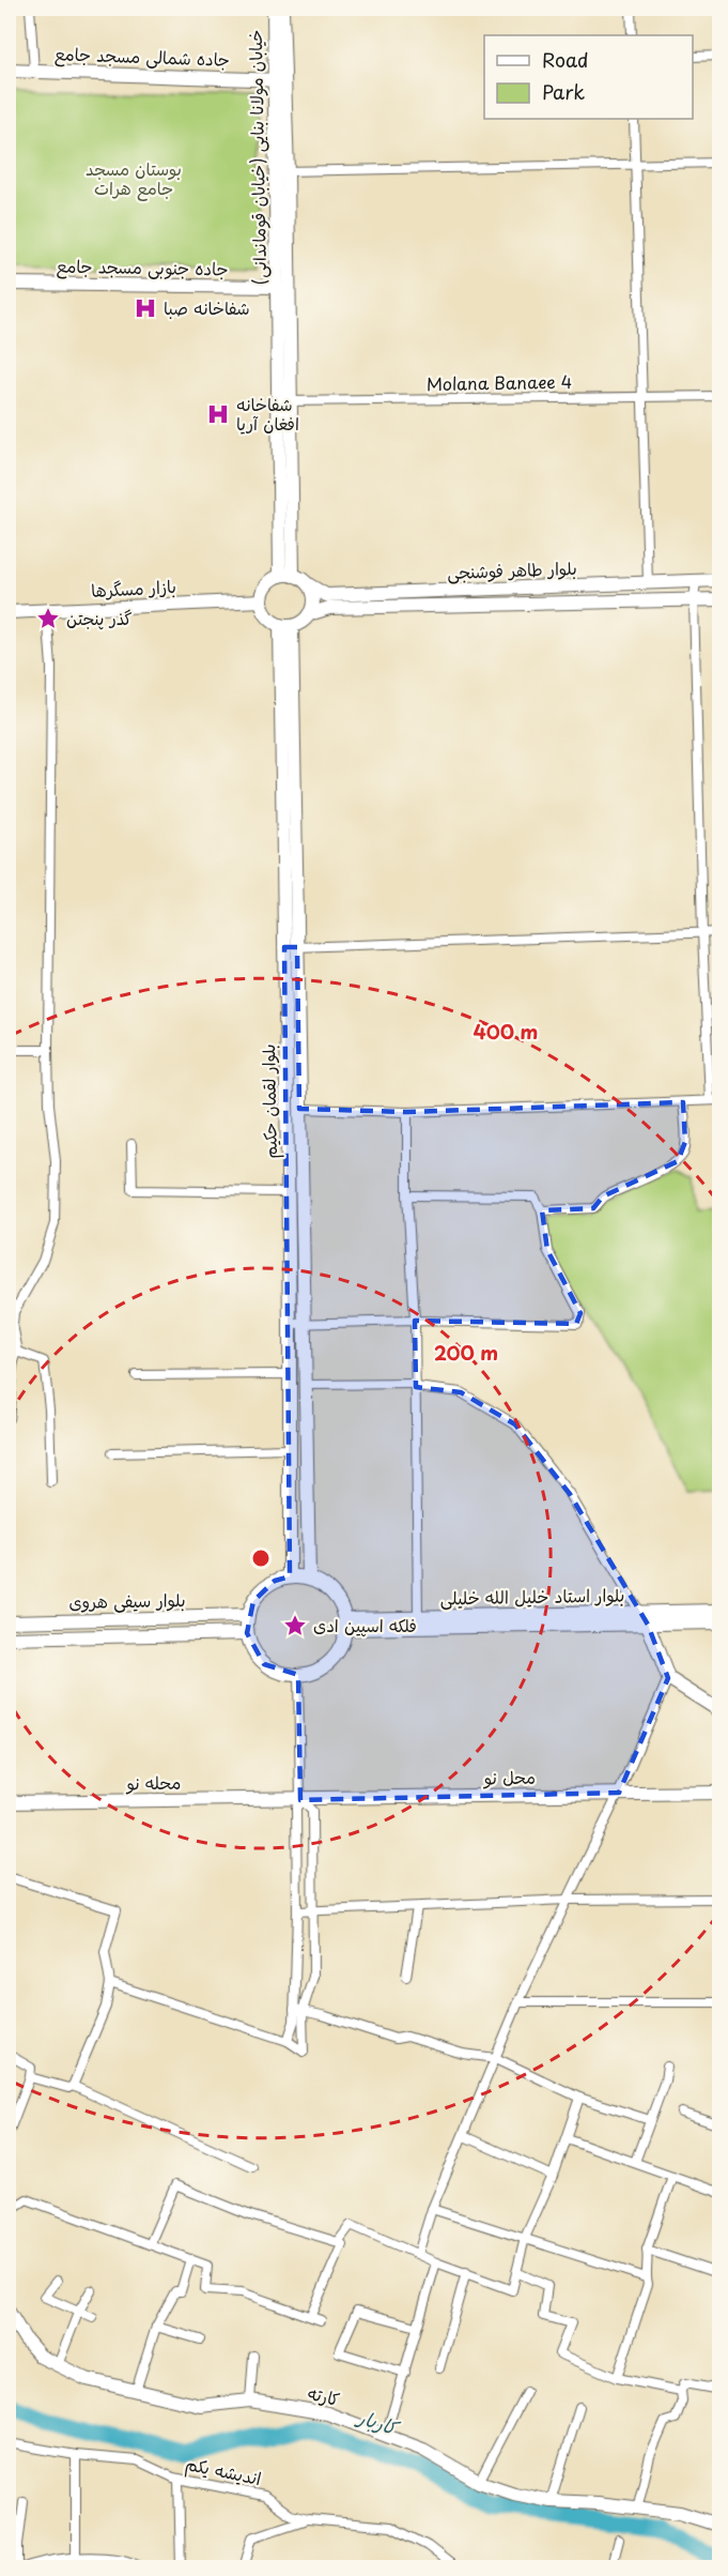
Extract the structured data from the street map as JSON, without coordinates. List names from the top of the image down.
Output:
{
  "streets": {
    "street": [
      "جاده شمالی مسجد جامع",
      "خیابان مولانا بنایی (خیابان قوماندانی)",
      "جاده جنوبی مسجد جامع",
      "Molana Banaee 4",
      "بلوار طاهر فوشنجی",
      "بازار مسگرها",
      "بلوار لقمان حکیم",
      "بلوار استاد خلیل الله خلیلی",
      "بلوار سیفی هروی",
      "محل نو",
      "محله نو",
      "کارته",
      "اندیشه یکم"
    ]
  },
  "crossings": [
    ["جاده شمالی مسجد جامع", "خیابان مولانا بنایی (خیابان قوماندانی)"],
    ["خیابان مولانا بنایی (خیابان قوماندانی)", "جاده جنوبی مسجد جامع"],
    ["خیابان مولانا بنایی (خیابان قوماندانی)", "Molana Banaee 4"],
    ["خیابان مولانا بنایی (خیابان قوماندانی)", "بلوار طاهر فوشنجی"],
    ["خیابان مولانا بنایی (خیابان قوماندانی)", "بازار مسگرها"],
    ["خیابان مولانا بنایی (خیابان قوماندانی)", "بلوار لقمان حکیم"],
    ["بلوار طاهر فوشنجی", "بازار مسگرها"],
    ["بلوار طاهر فوشنجی", "بلوار لقمان حکیم"],
    ["بازار مسگرها", "بلوار لقمان حکیم"],
    ["بلوار لقمان حکیم", "بلوار استاد خلیل الله خلیلی"],
    ["بلوار لقمان حکیم", "بلوار سیفی هروی"],
    ["بلوار استاد خلیل الله خلیلی", "بلوار سیفی هروی"],
    ["محل نو", "محله نو"]
  ],
  "water": ["کاربار"],
  "parks": ["بوستان مسجد جامع هرات"],
  "places": {
    "hospital": ["شفاخانه صبا", "شفاخانه افغان آریا"],
    "place": ["گذر پنجتن", "فلکه اسپین ادی"]
  },
  "legend": ["Road", "Park"],
  "rings": ["400 m", "200 m"]
}
